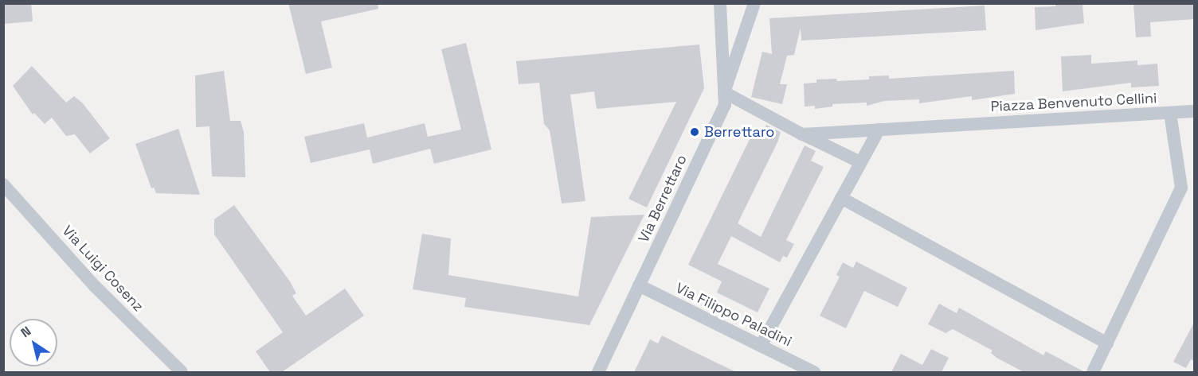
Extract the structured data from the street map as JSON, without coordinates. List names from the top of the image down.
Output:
{
  "streets": {
    "street": [
      "Piazza Benvenuto Cellini",
      "Via Berrettaro",
      "Via Luigi Cosenz",
      "Via Filippo Paladini"
    ]
  },
  "crossings": [
    ["Via Berrettaro", "Via Filippo Paladini"]
  ],
  "places": ["Berrettaro"],
  "north": "top left"
}
